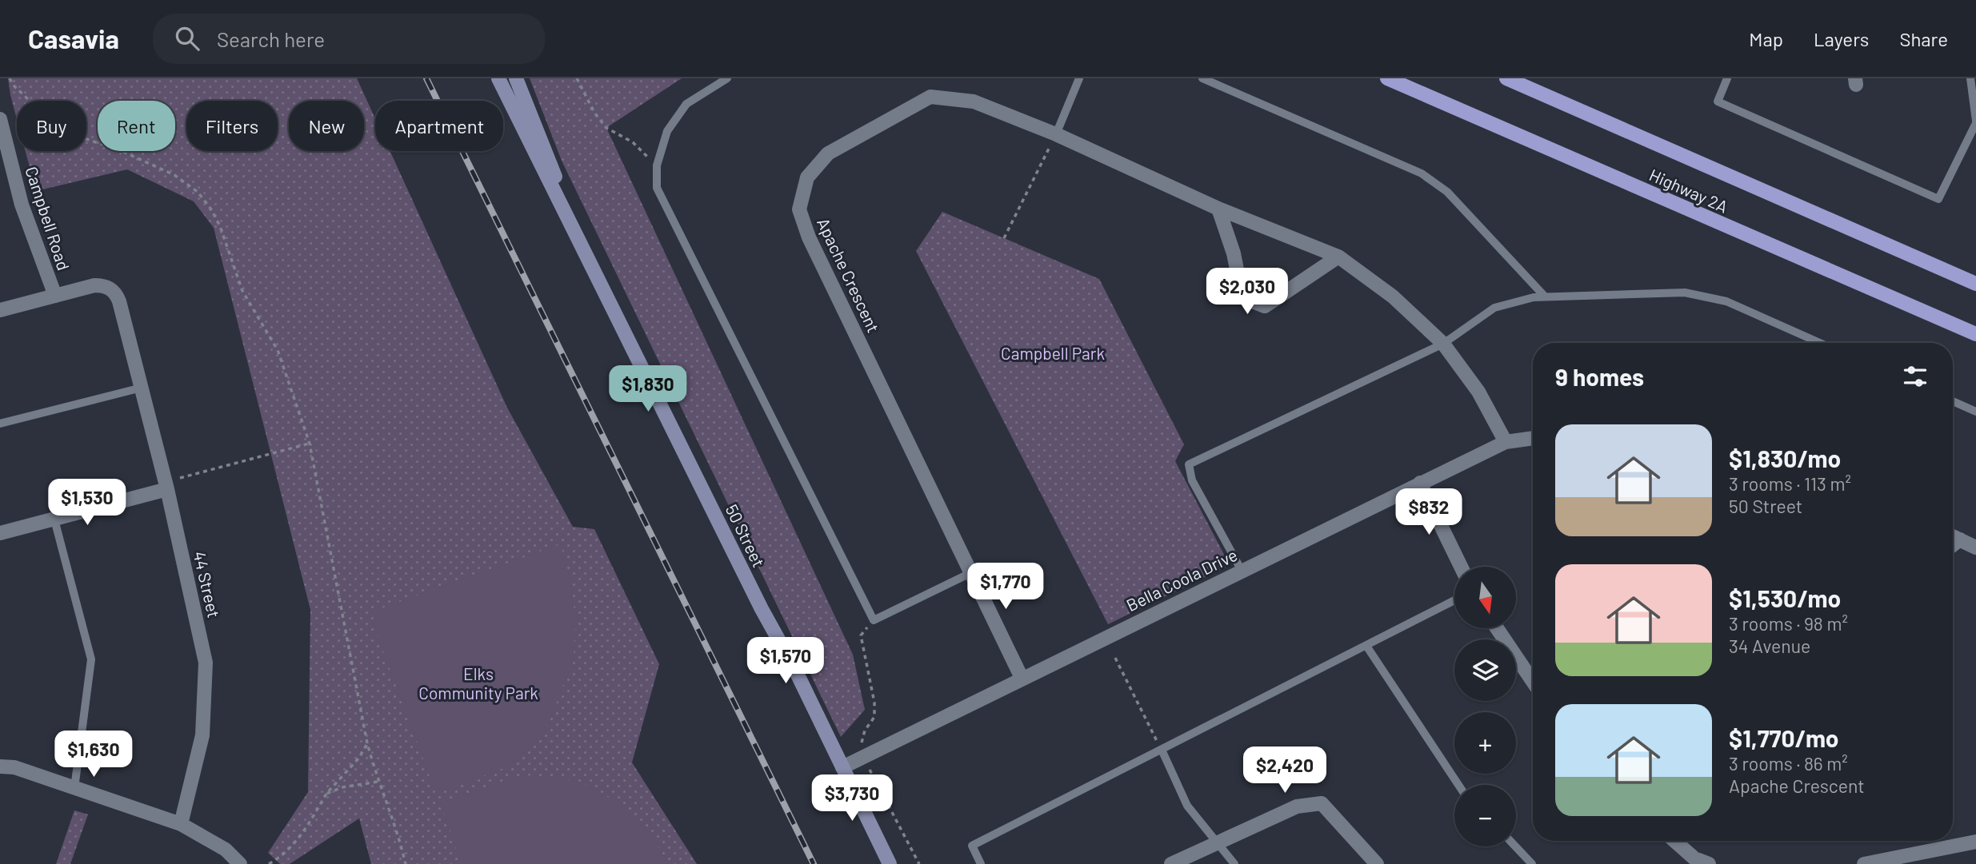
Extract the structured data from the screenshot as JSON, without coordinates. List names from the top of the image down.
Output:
{
  "streets": {
    "main road": ["Highway 2A", "50 Street"],
    "street": [
      "Campbell Road",
      "Apache Crescent",
      "Bella Coola Drive",
      "44 Street"
    ]
  },
  "crossings": [
    ["Campbell Road", "44 Street"],
    ["Apache Crescent", "Bella Coola Drive"],
    ["50 Street", "Bella Coola Drive"]
  ],
  "parks": ["Campbell Park", "Elks Community Park"],
  "north": "bottom",
  "page": {
    "header": "Casavia",
    "search": "Search here",
    "nav": ["Map", "Layers", "Share"],
    "chip": [
      "Buy",
      "Rent",
      "Filters",
      "New",
      "Apartment"
    ],
    "price": [
      "$2,030",
      "$1,830",
      "$1,530",
      "$832",
      "$1,770",
      "$1,570",
      "$1,630",
      "$2,420",
      "$3,730"
    ],
    "heading": "9 homes",
    "list": [
      {
        "name": "$1,830/mo",
        "note": "3 rooms · 113 m² · 50 Street"
      },
      {
        "name": "$1,530/mo",
        "note": "3 rooms · 98 m² · 34 Avenue"
      },
      {
        "name": "$1,770/mo",
        "note": "3 rooms · 86 m² · Apache Crescent"
      }
    ],
    "map_buttons": ["+", "−"]
  }
}
